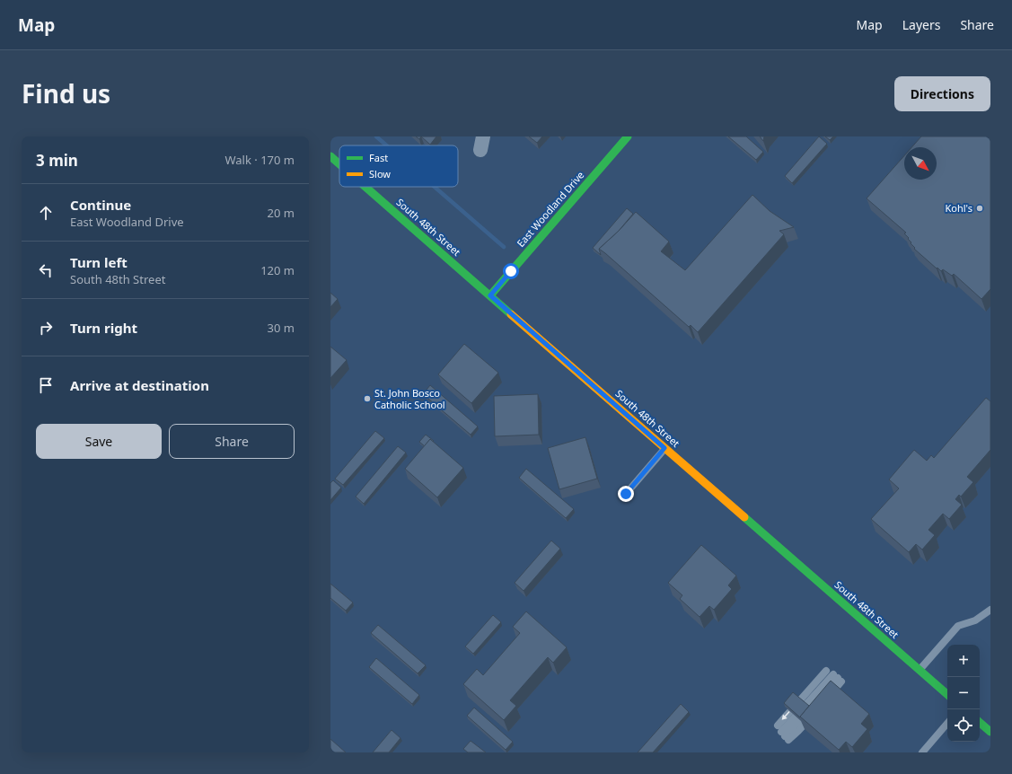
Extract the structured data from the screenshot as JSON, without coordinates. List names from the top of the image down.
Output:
{
  "streets": {
    "street": ["East Woodland Drive", "South 48th Street"]
  },
  "crossings": [
    ["East Woodland Drive", "South 48th Street"]
  ],
  "places": ["Kohl's", "St. John Bosco Catholic School"],
  "legend": ["Fast", "Slow"],
  "north": "bottom right",
  "page": {
    "header": "Map",
    "nav": ["Map", "Layers", "Share"],
    "title": "Find us",
    "buttons": [
      "Directions",
      ["Save", "Share"]
    ],
    "heading": ["3 min", "Walk · 170 m"],
    "list": [
      ["Continue", "East Woodland Drive", "20 m"],
      ["Turn left", "South 48th Street", "120 m"],
      ["Turn right", "30 m"],
      "Arrive at destination"
    ],
    "map_buttons": ["+", "−"]
  }
}
